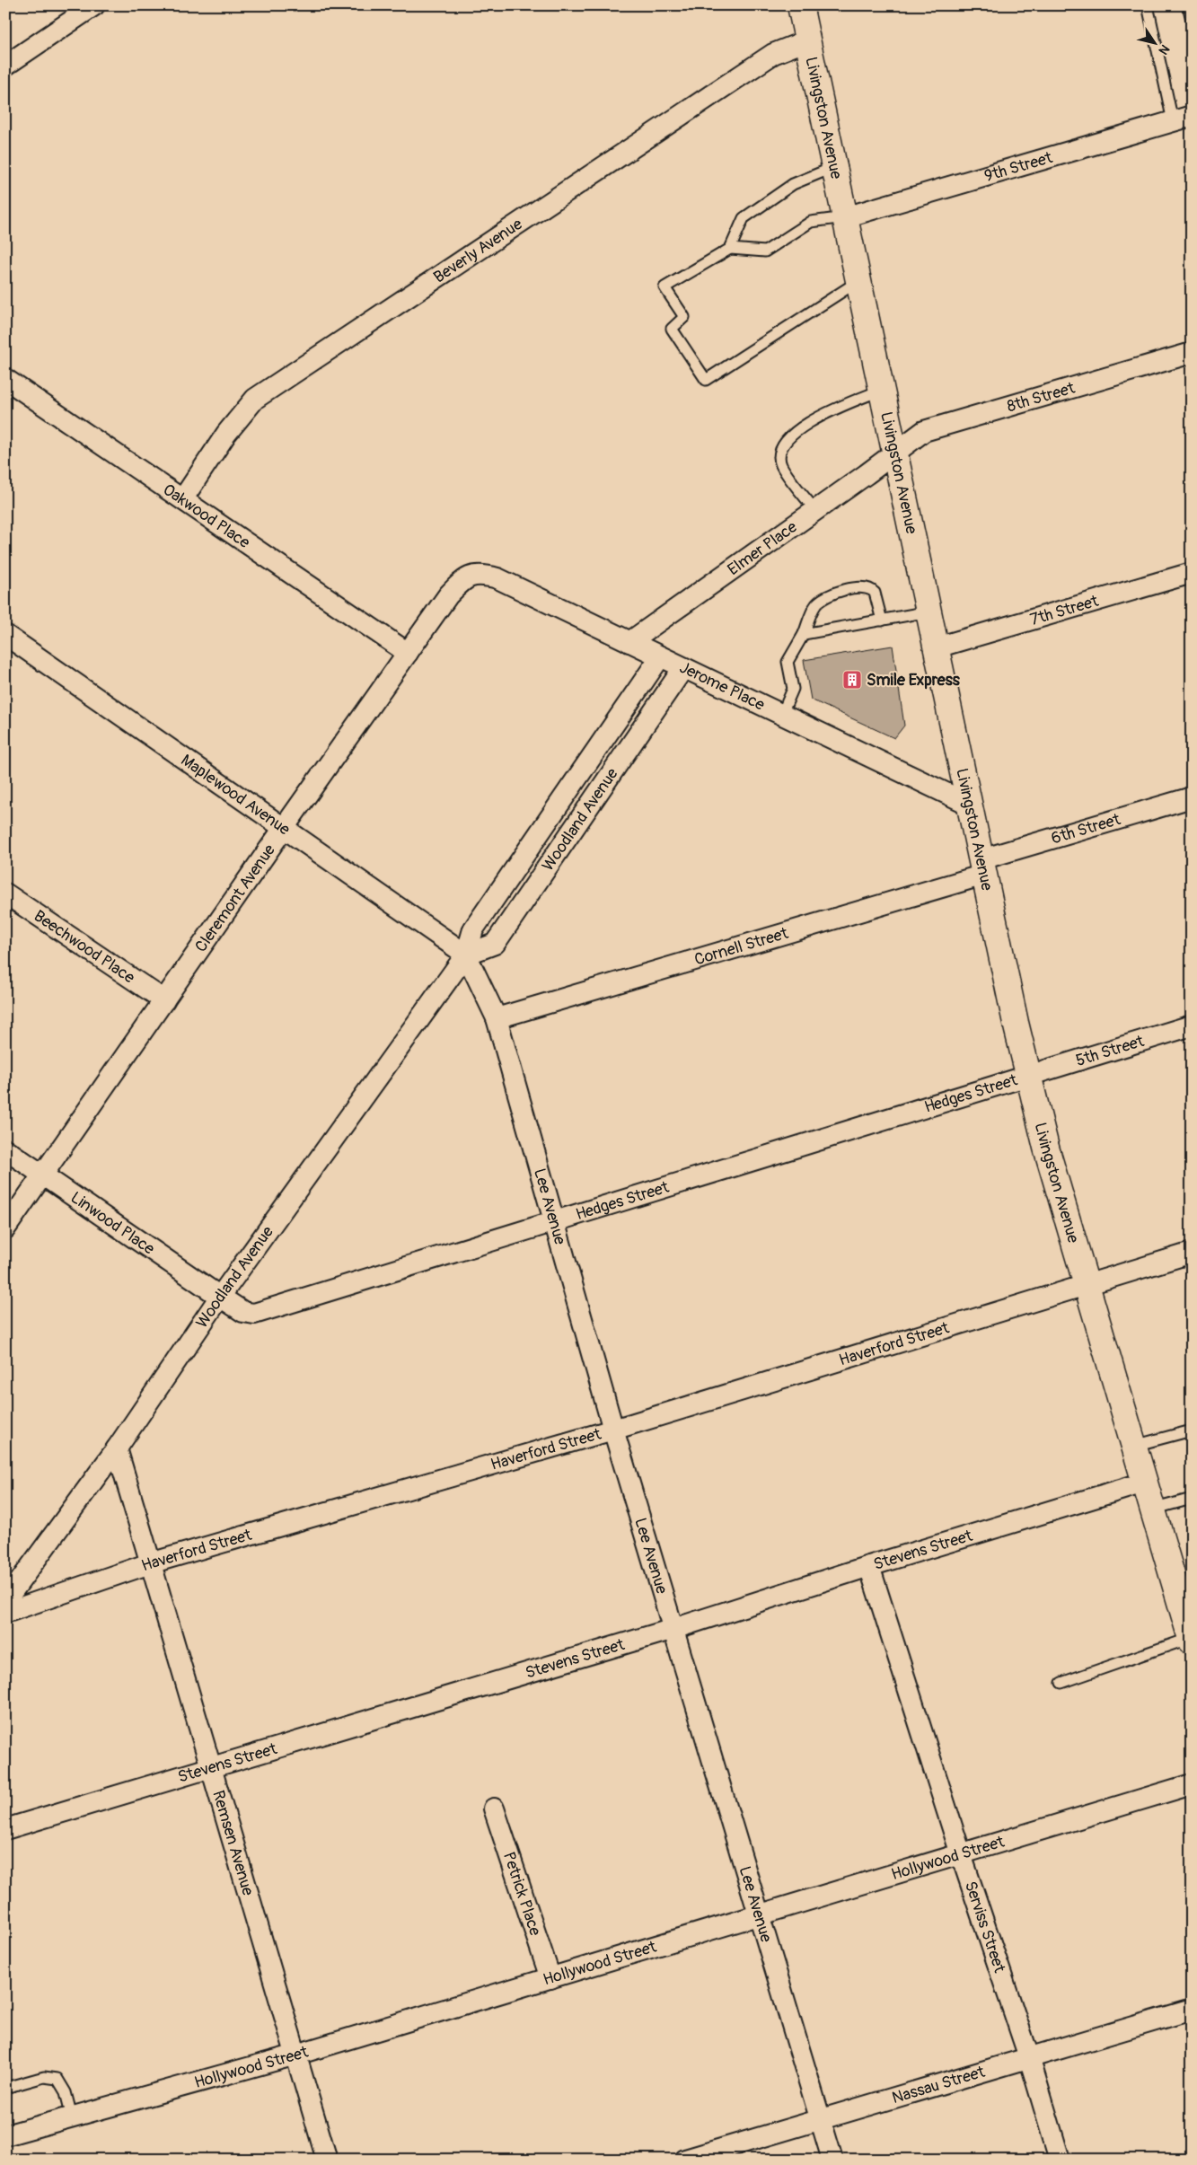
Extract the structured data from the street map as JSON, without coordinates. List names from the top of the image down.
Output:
{
  "streets": {
    "main road": ["Livingston Avenue"],
    "street": [
      "9th Street",
      "Beverly Avenue",
      "8th Street",
      "Oakwood Place",
      "Elmer Place",
      "7th Street",
      "Jerome Place",
      "Maplewood Avenue",
      "Woodland Avenue",
      "6th Street",
      "Cleremont Avenue",
      "Beechwood Place",
      "Cornell Street",
      "5th Street",
      "Hedges Street",
      "Lee Avenue",
      "Linwood Place",
      "Haverford Street",
      "Stevens Street",
      "Remsen Avenue",
      "Hollywood Street",
      "Petrick Place",
      "Serviss Street",
      "Nassau Street"
    ]
  },
  "crossings": [
    ["Livingston Avenue", "9th Street"],
    ["Livingston Avenue", "Beverly Avenue"],
    ["Livingston Avenue", "8th Street"],
    ["Livingston Avenue", "Elmer Place"],
    ["Livingston Avenue", "7th Street"],
    ["Livingston Avenue", "Jerome Place"],
    ["Livingston Avenue", "6th Street"],
    ["Livingston Avenue", "Cornell Street"],
    ["Livingston Avenue", "5th Street"],
    ["Livingston Avenue", "Hedges Street"],
    ["Livingston Avenue", "Haverford Street"],
    ["Livingston Avenue", "Stevens Street"],
    ["Beverly Avenue", "Oakwood Place"],
    ["8th Street", "Elmer Place"],
    ["Oakwood Place", "Cleremont Avenue"],
    ["Elmer Place", "Jerome Place"],
    ["Jerome Place", "Woodland Avenue"],
    ["Jerome Place", "Cleremont Avenue"],
    ["Maplewood Avenue", "Woodland Avenue"],
    ["Maplewood Avenue", "Cleremont Avenue"],
    ["Maplewood Avenue", "Lee Avenue"],
    ["Woodland Avenue", "Hedges Street"],
    ["Woodland Avenue", "Lee Avenue"],
    ["Woodland Avenue", "Linwood Place"],
    ["Woodland Avenue", "Remsen Avenue"],
    ["6th Street", "Cornell Street"],
    ["Cleremont Avenue", "Beechwood Place"],
    ["Cleremont Avenue", "Linwood Place"],
    ["Cornell Street", "Lee Avenue"],
    ["5th Street", "Hedges Street"],
    ["Hedges Street", "Lee Avenue"],
    ["Hedges Street", "Linwood Place"],
    ["Lee Avenue", "Haverford Street"],
    ["Lee Avenue", "Stevens Street"],
    ["Lee Avenue", "Hollywood Street"],
    ["Lee Avenue", "Nassau Street"],
    ["Haverford Street", "Remsen Avenue"],
    ["Stevens Street", "Remsen Avenue"],
    ["Stevens Street", "Serviss Street"],
    ["Remsen Avenue", "Hollywood Street"],
    ["Hollywood Street", "Petrick Place"],
    ["Hollywood Street", "Serviss Street"],
    ["Serviss Street", "Nassau Street"]
  ],
  "places": {
    "building": ["Smile Express"]
  },
  "north": "bottom right"
}
